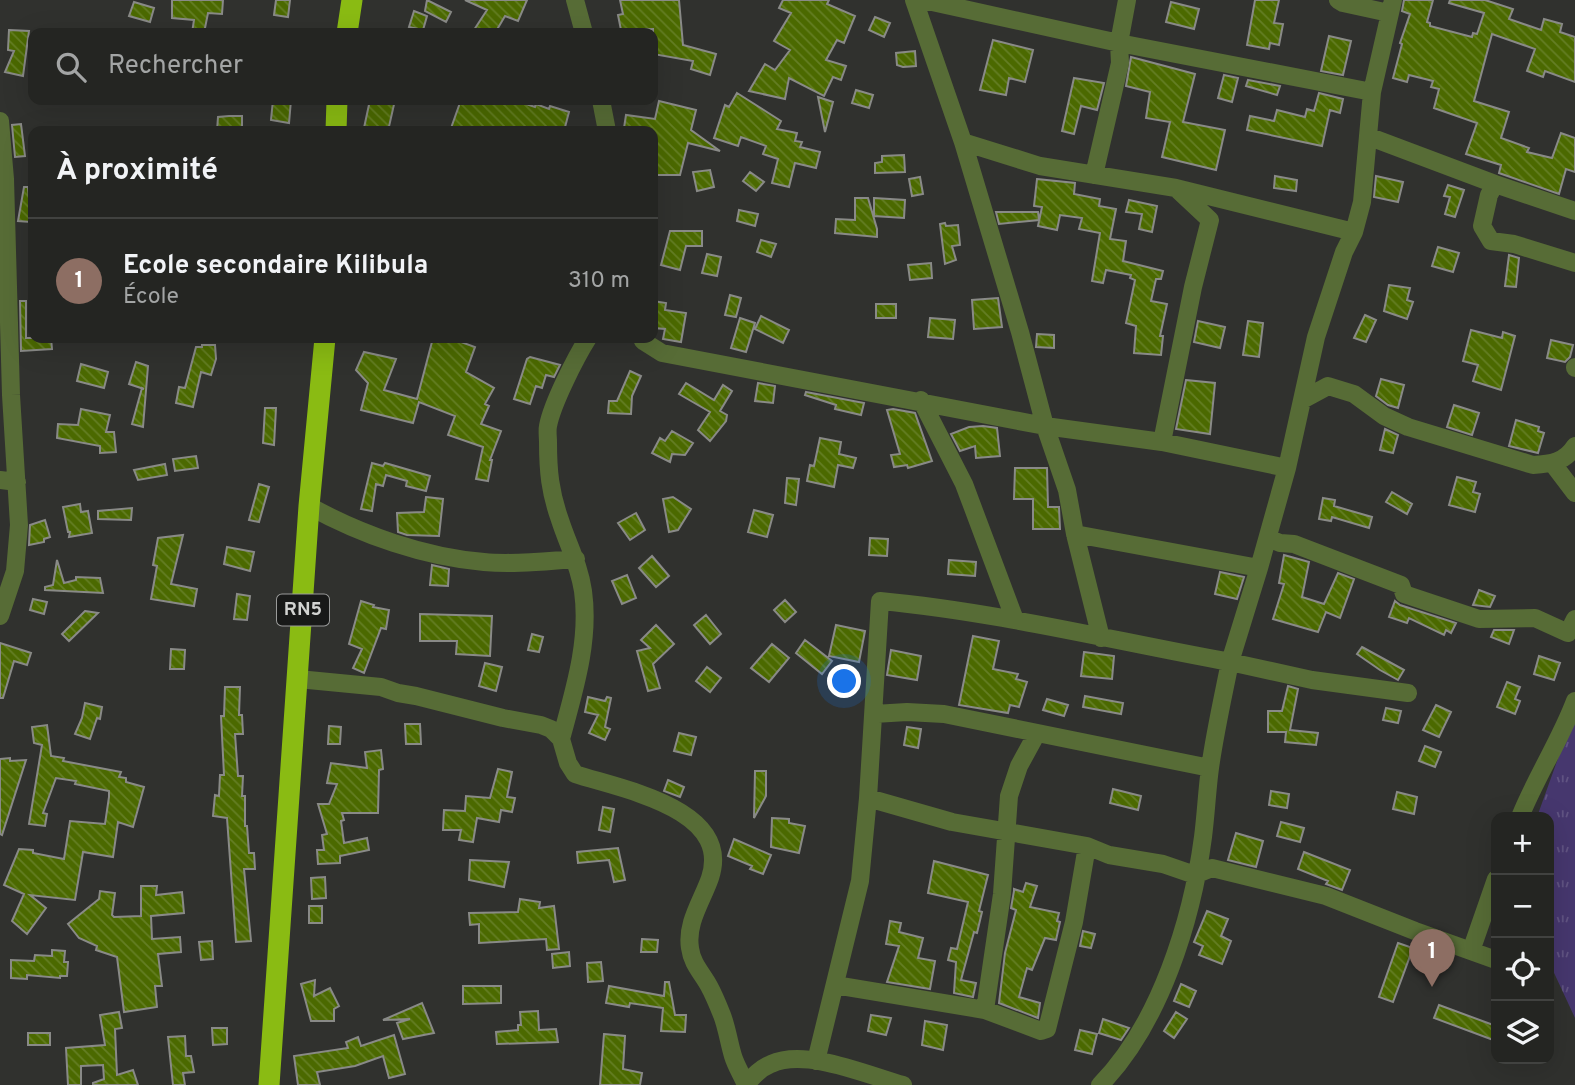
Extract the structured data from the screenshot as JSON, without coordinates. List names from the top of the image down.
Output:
{
  "streets": {
    "highway": ["RN5"]
  },
  "page": {
    "search": "Rechercher",
    "heading": "À proximité",
    "list": [
      {
        "mark": "1",
        "name": "Ecole secondaire Kilibula",
        "note": "École",
        "value": "310 m"
      }
    ],
    "map_buttons": ["+", "−"],
    "pins": "1"
  }
}
